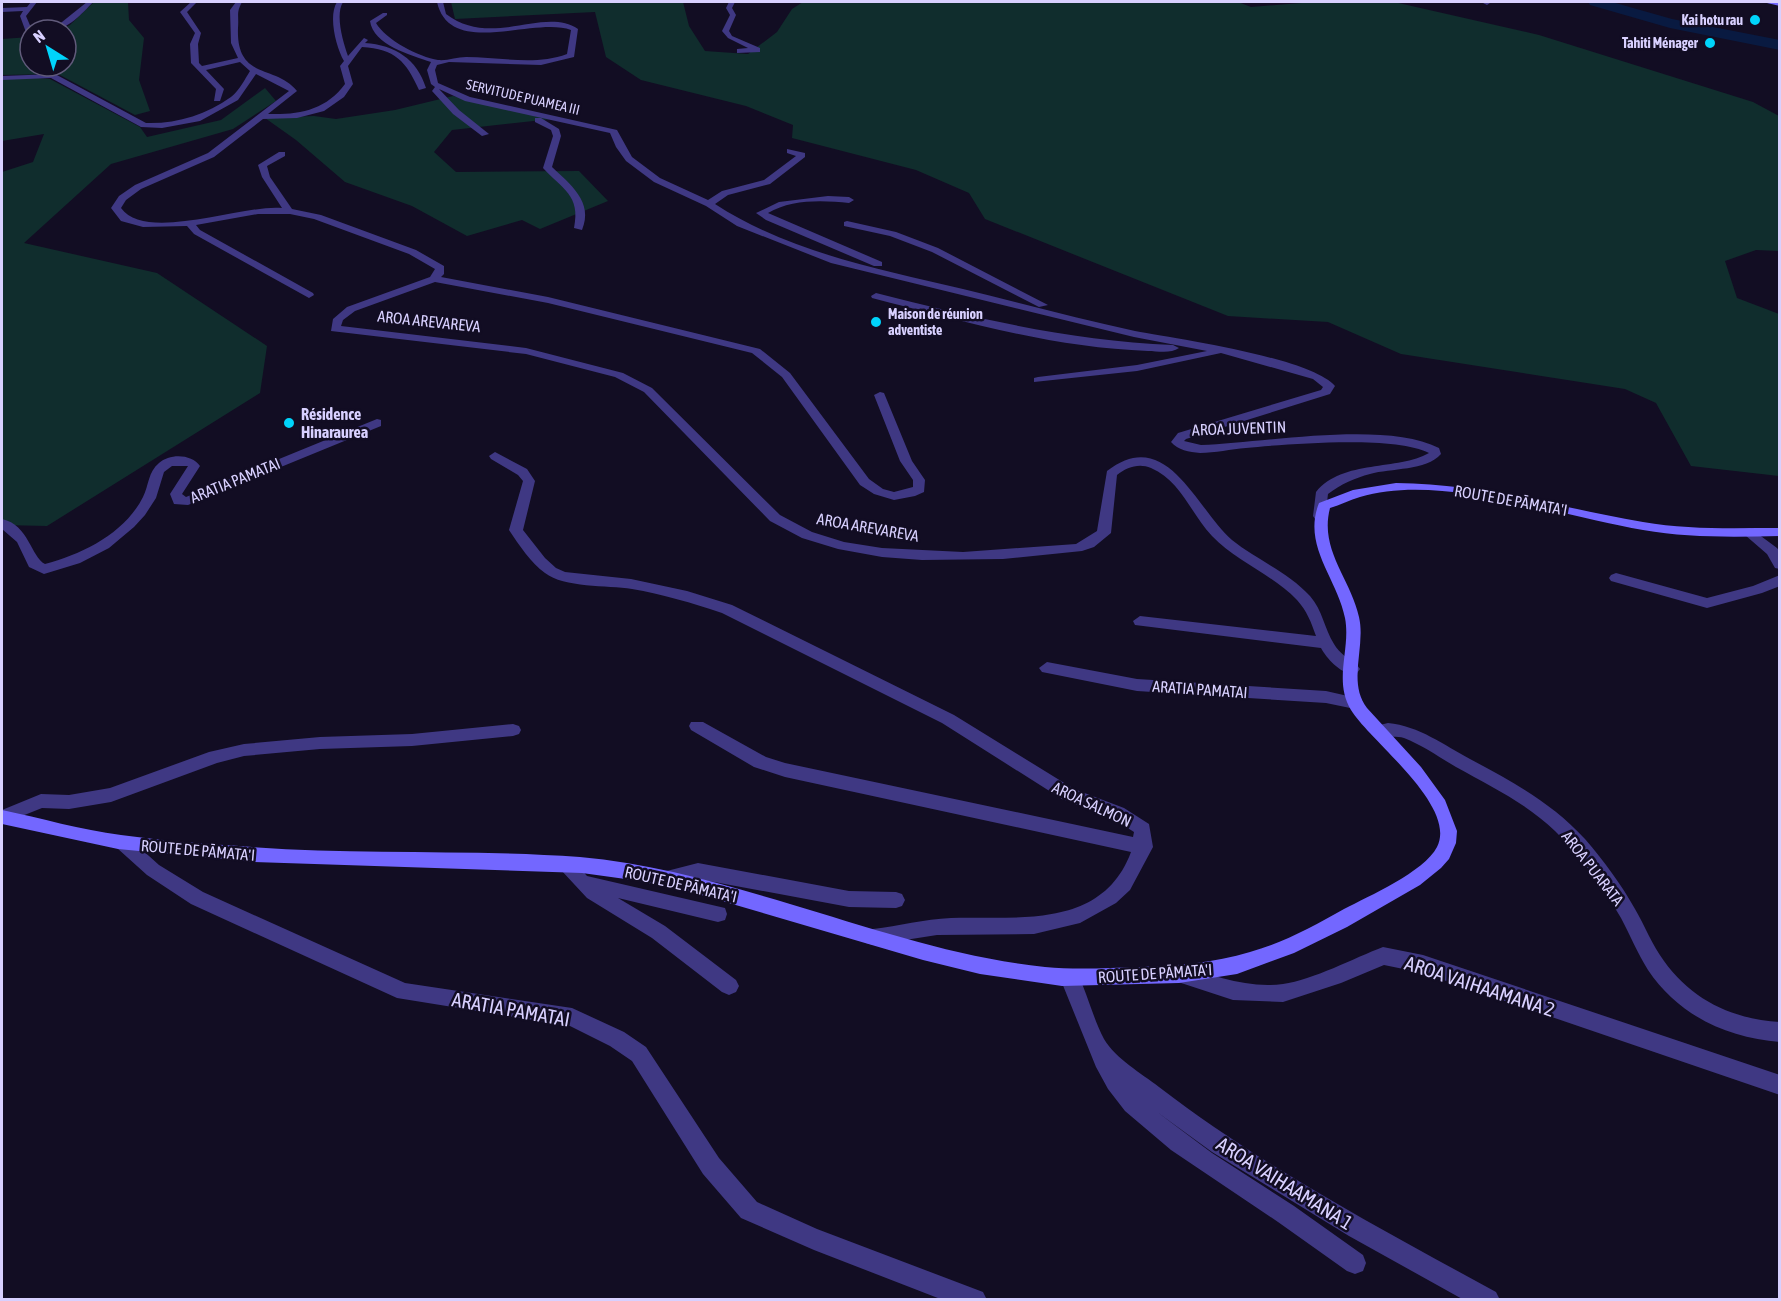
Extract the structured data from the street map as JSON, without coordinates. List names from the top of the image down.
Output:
{
  "streets": {
    "main road": ["ROUTE DE PĀMATA'I"],
    "street": [
      "SERVITUDE PUAMEA III",
      "AROA AREVAREVA",
      "AROA JUVENTIN",
      "ARATIA PAMATAI",
      "AROA SALMON",
      "AROA PUARATA",
      "AROA VAIHAAMANA 2",
      "AROA VAIHAAMANA 1"
    ]
  },
  "crossings": [
    ["SERVITUDE PUAMEA III", "AROA JUVENTIN"],
    ["AROA JUVENTIN", "ROUTE DE PĀMATA'I"],
    ["ARATIA PAMATAI", "ROUTE DE PĀMATA'I"],
    ["ROUTE DE PĀMATA'I", "AROA SALMON"],
    ["ROUTE DE PĀMATA'I", "AROA PUARATA"],
    ["ROUTE DE PĀMATA'I", "AROA VAIHAAMANA 2"],
    ["ROUTE DE PĀMATA'I", "AROA VAIHAAMANA 1"]
  ],
  "places": [
    "Kai hotu rau",
    "Tahiti Ménager",
    "Maison de réunion adventiste",
    "Résidence Hinaraurea"
  ],
  "north": "top left"
}
